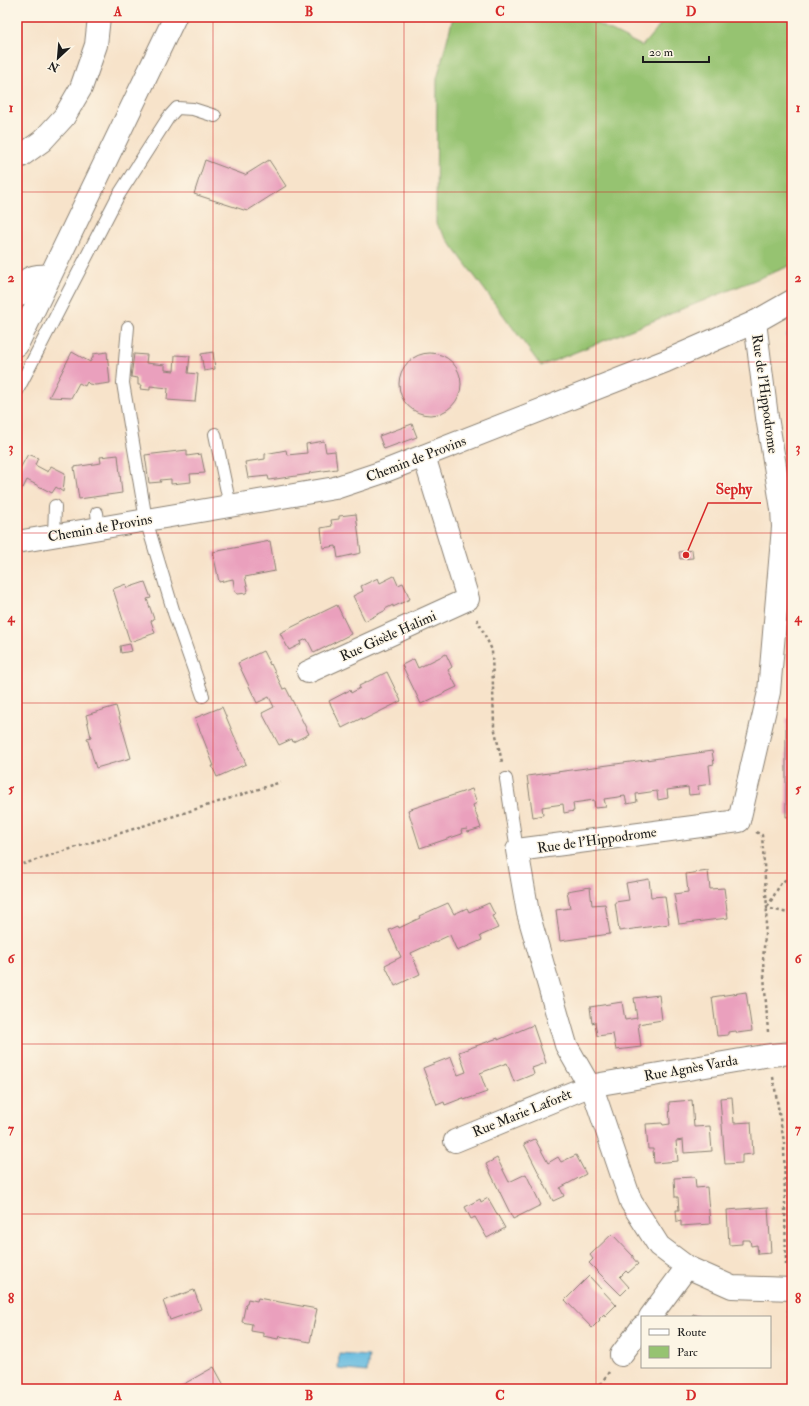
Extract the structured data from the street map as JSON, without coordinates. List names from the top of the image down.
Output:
{
  "streets": {
    "main road": [
      "Rue de l'Hippodrome",
      "Chemin de Provins",
      "Rue Gisèle Halimi",
      "Rue Agnès Varda",
      "Rue Marie Laforêt"
    ]
  },
  "crossings": [
    ["Rue de l'Hippodrome", "Chemin de Provins"],
    ["Rue de l'Hippodrome", "Rue Agnès Varda"],
    ["Rue de l'Hippodrome", "Rue Marie Laforêt"],
    ["Rue Agnès Varda", "Rue Marie Laforêt"]
  ],
  "places": ["Sephy"],
  "legend": ["Route", "Parc"],
  "scale_bar": "20 m",
  "north": "bottom left",
  "grid": {
    "columns": [
      "A",
      "B",
      "C",
      "D"
    ],
    "rows": [
      "1",
      "2",
      "3",
      "4",
      "5",
      "6",
      "7",
      "8"
    ]
  }
}
